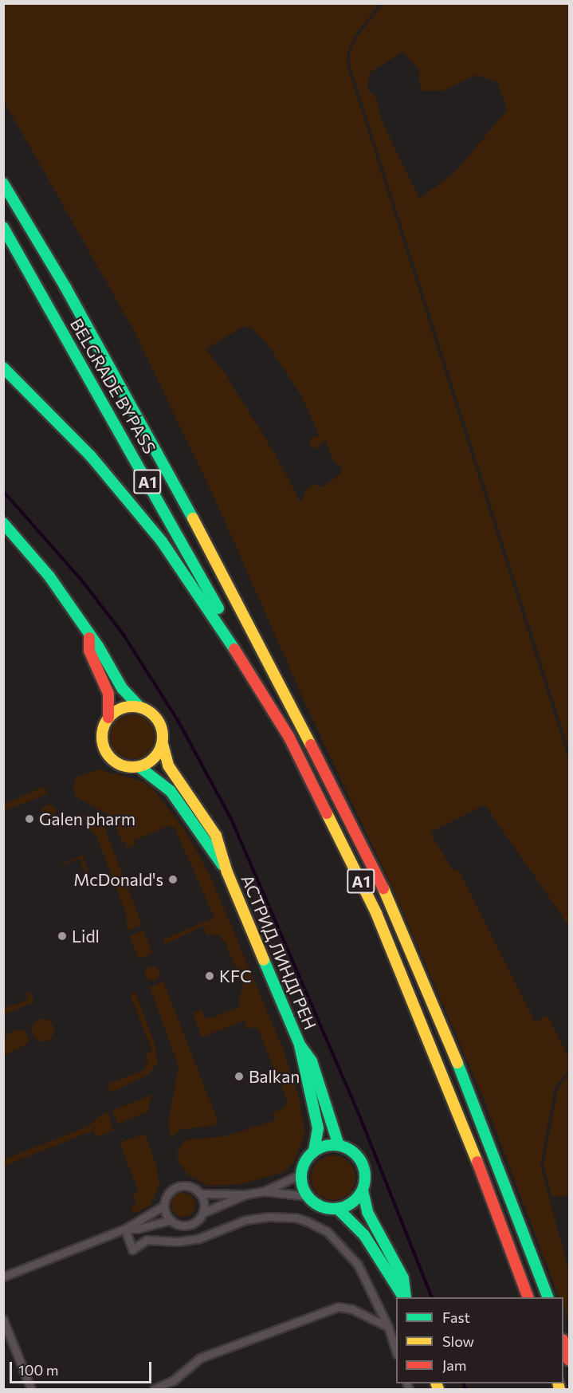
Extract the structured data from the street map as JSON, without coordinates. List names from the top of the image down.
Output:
{
  "streets": {
    "main road": ["BELGRADE BYPASS", "A1", "АСТРИД ЛИНДГРЕН"]
  },
  "crossings": [
    ["BELGRADE BYPASS", "A1"]
  ],
  "places": [
    "Galen pharm",
    "McDonald's",
    "Lidl",
    "KFC",
    "Balkan"
  ],
  "legend": ["Fast", "Slow", "Jam"],
  "scale_bar": "100 m"
}
